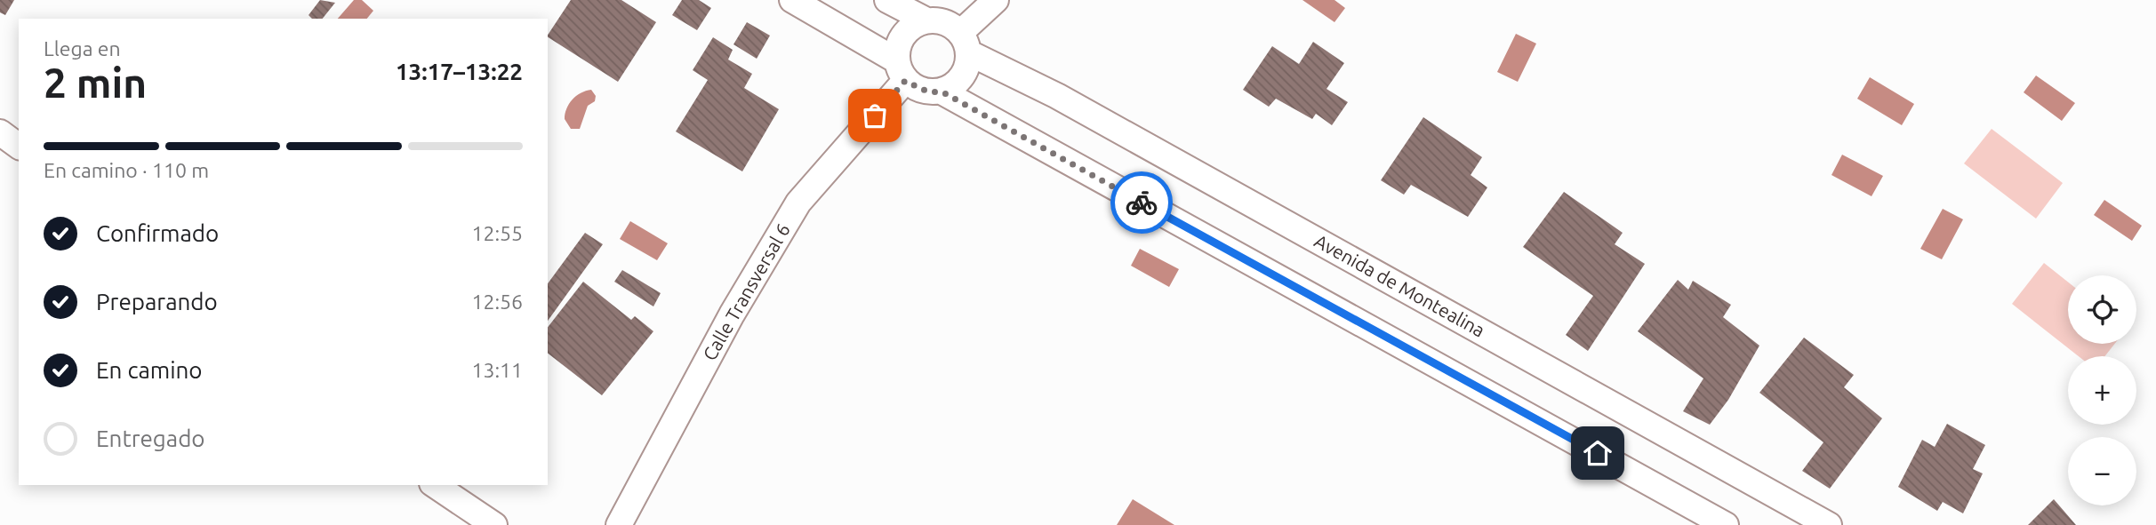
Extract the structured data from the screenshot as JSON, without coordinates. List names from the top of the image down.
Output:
{
  "streets": {
    "street": ["Avenida de Montealina", "Calle Transversal 6"]
  },
  "crossings": [
    ["Avenida de Montealina", "Calle Transversal 6"]
  ],
  "page": {
    "heading": ["2 min", "Llega en", "13:17–13:22"],
    "bar": "En camino · 110 m",
    "list": [
      ["Confirmado", "12:55"],
      ["Preparando", "12:56"],
      ["En camino", "13:11"],
      "Entregado"
    ],
    "map_buttons": ["+", "−"]
  }
}
